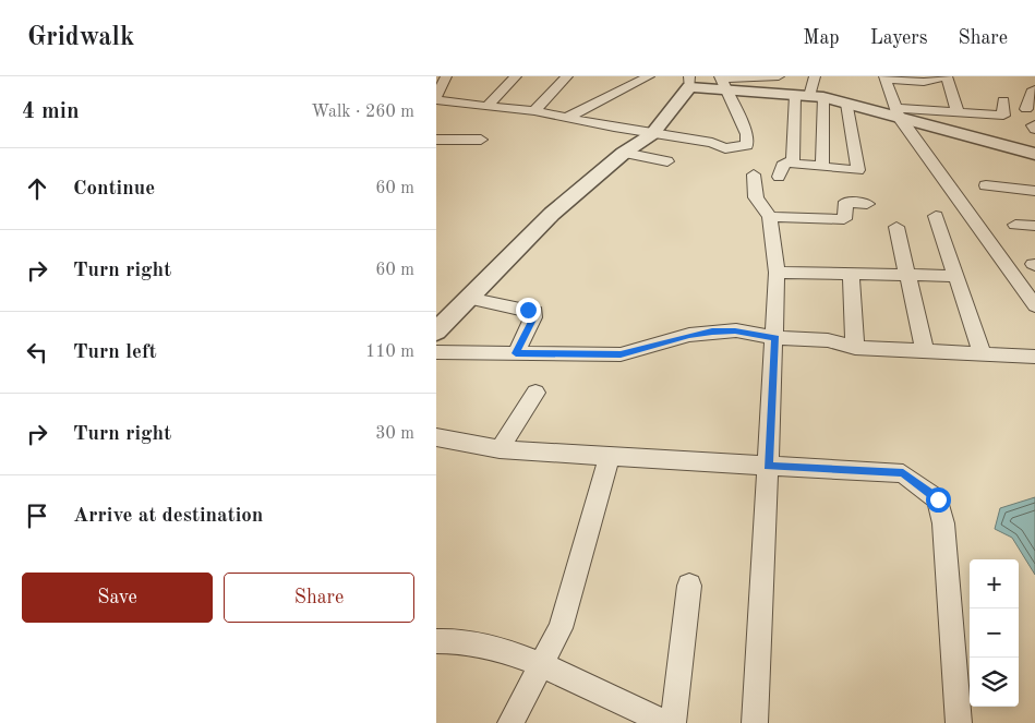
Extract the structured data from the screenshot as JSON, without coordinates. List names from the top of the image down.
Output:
{
  "page": {
    "header": "Gridwalk",
    "nav": ["Map", "Layers", "Share"],
    "heading": ["4 min", "Walk · 260 m"],
    "list": [
      ["Continue", "60 m"],
      ["Turn right", "60 m"],
      ["Turn left", "110 m"],
      ["Turn right", "30 m"],
      "Arrive at destination"
    ],
    "buttons": ["Save", "Share"],
    "map_buttons": ["+", "−"]
  }
}
